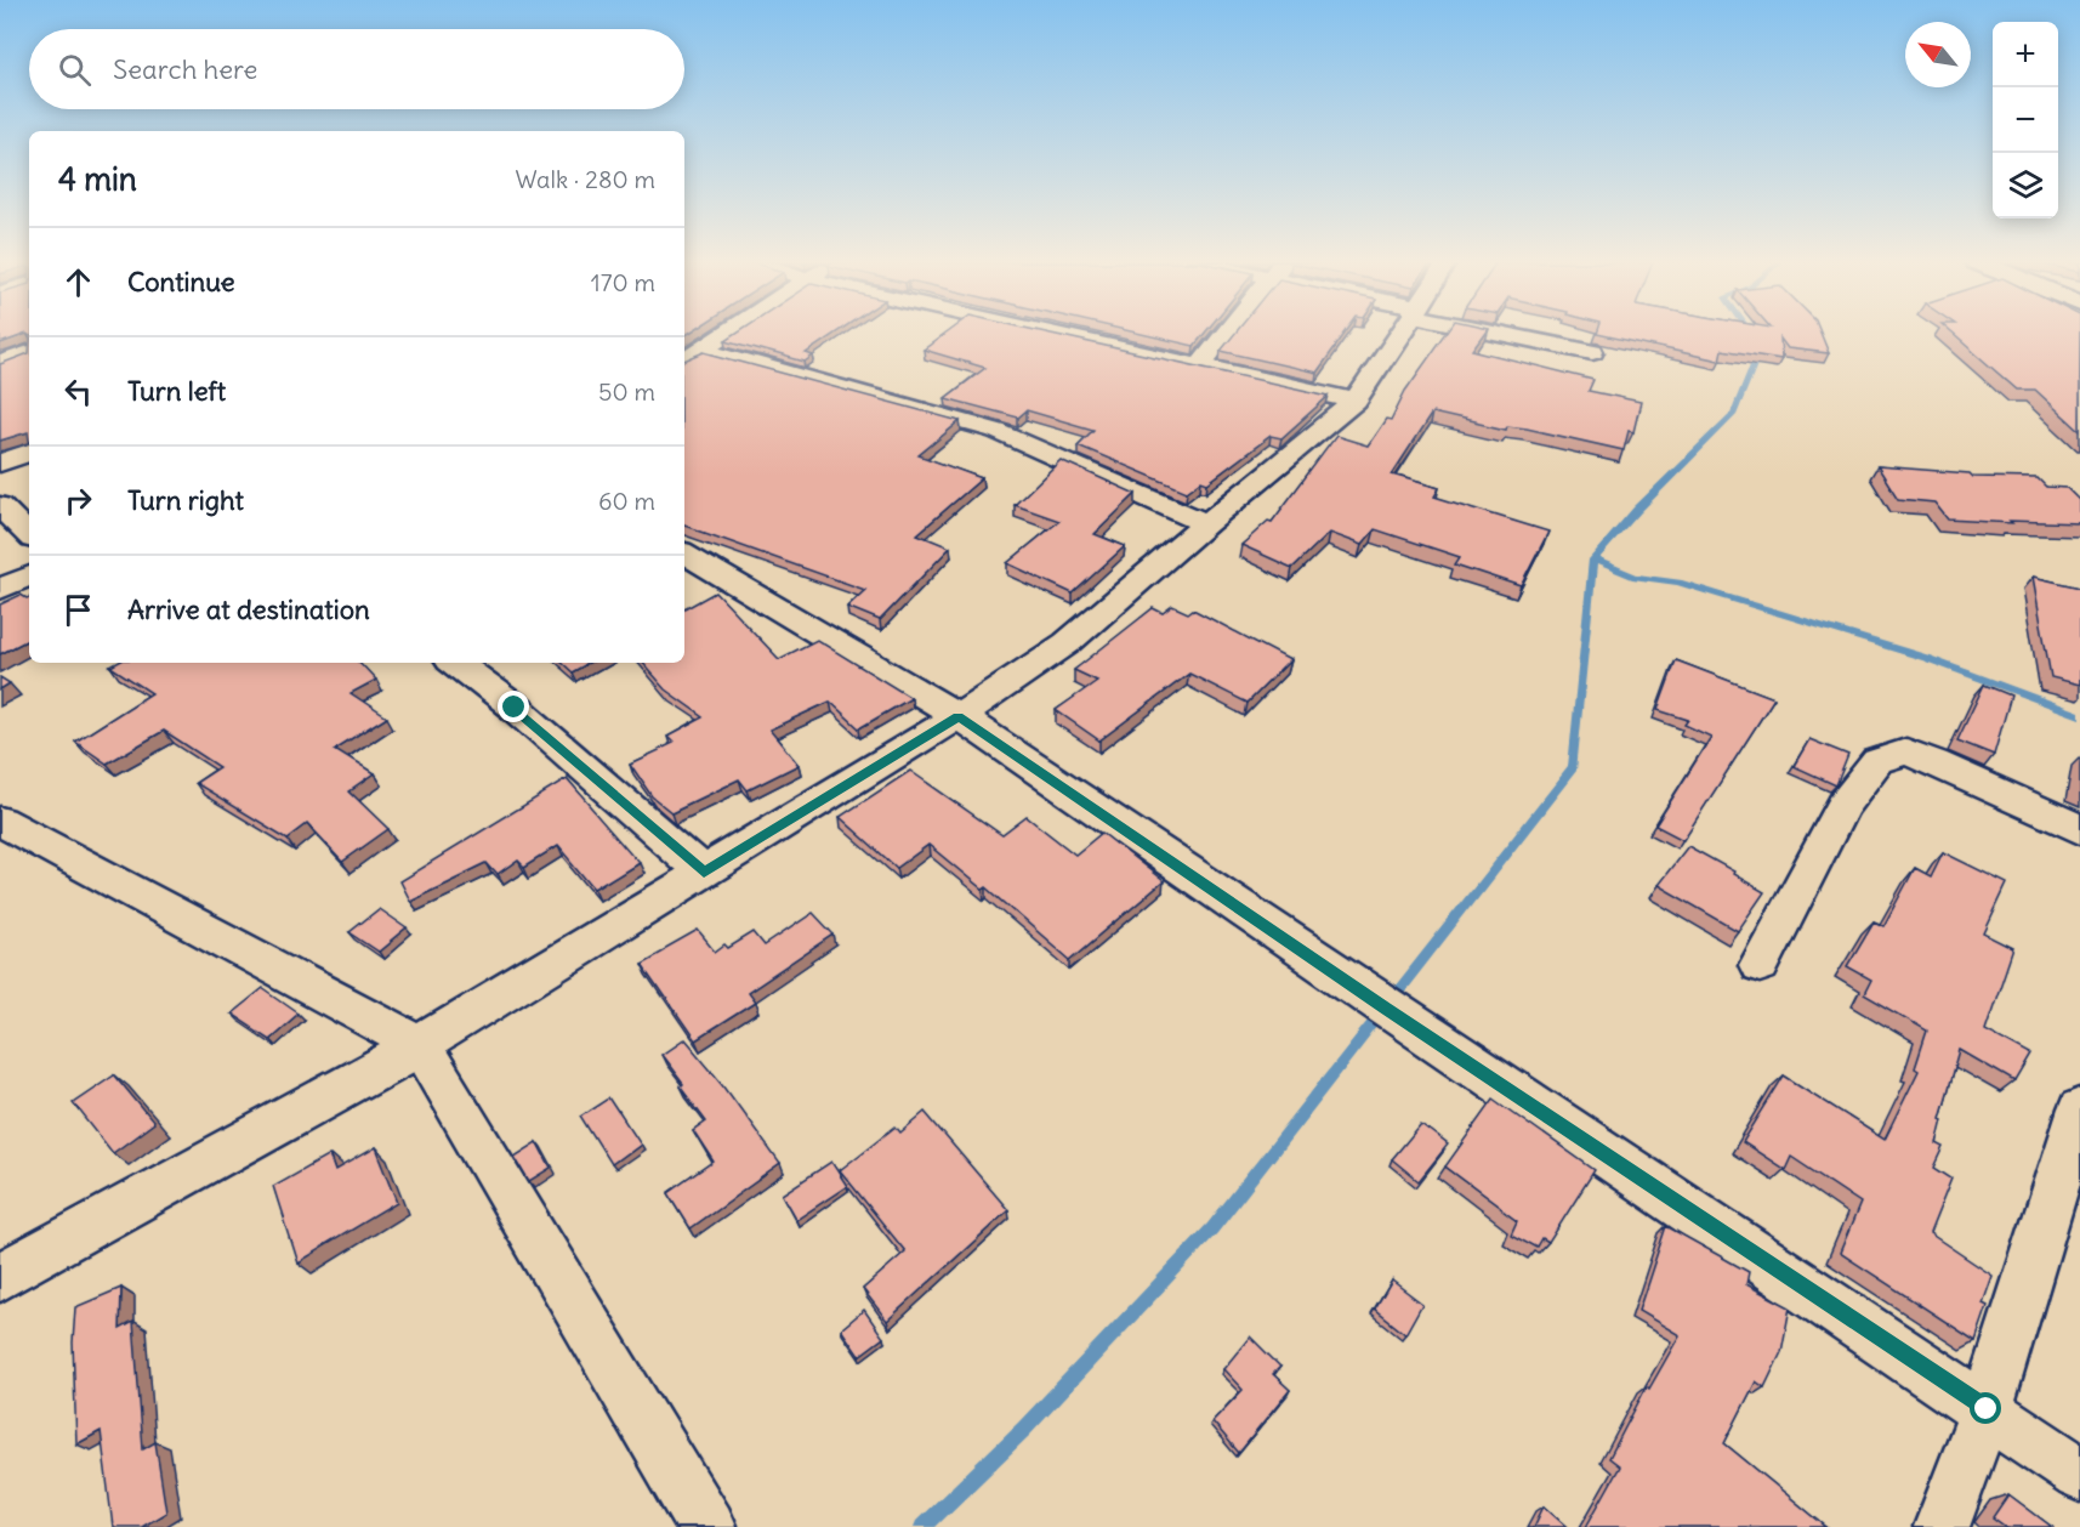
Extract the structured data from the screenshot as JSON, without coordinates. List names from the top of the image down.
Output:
{
  "north": "top left",
  "page": {
    "map_buttons": ["+", "−"],
    "search": "Search here",
    "heading": ["4 min", "Walk · 280 m"],
    "list": [
      ["Continue", "170 m"],
      ["Turn left", "50 m"],
      ["Turn right", "60 m"],
      "Arrive at destination"
    ]
  }
}
